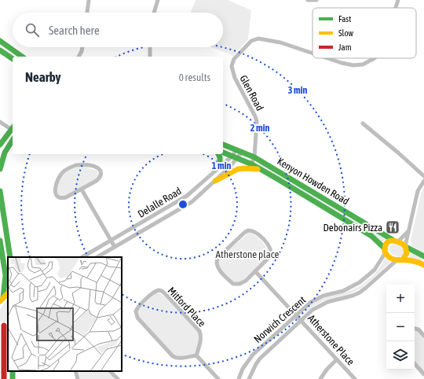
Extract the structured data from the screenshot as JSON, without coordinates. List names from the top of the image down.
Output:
{
  "streets": {
    "street": [
      "Glen Road",
      "Kenyon Howden Road",
      "Delalle Road",
      "Mitford Place",
      "Norwich Crescent",
      "Atherstone Place"
    ]
  },
  "crossings": [
    ["Glen Road", "Kenyon Howden Road"],
    ["Kenyon Howden Road", "Delalle Road"],
    ["Kenyon Howden Road", "Norwich Crescent"],
    ["Norwich Crescent", "Atherstone Place"]
  ],
  "parks": ["Atherstone place"],
  "places": {
    "restaurant": ["Debonairs Pizza"]
  },
  "legend": ["Fast", "Slow", "Jam"],
  "page": {
    "search": "Search here",
    "heading": ["Nearby", "0 results"],
    "map_buttons": ["+", "−"]
  },
  "rings": ["3 min", "2 min", "1 min"]
}
